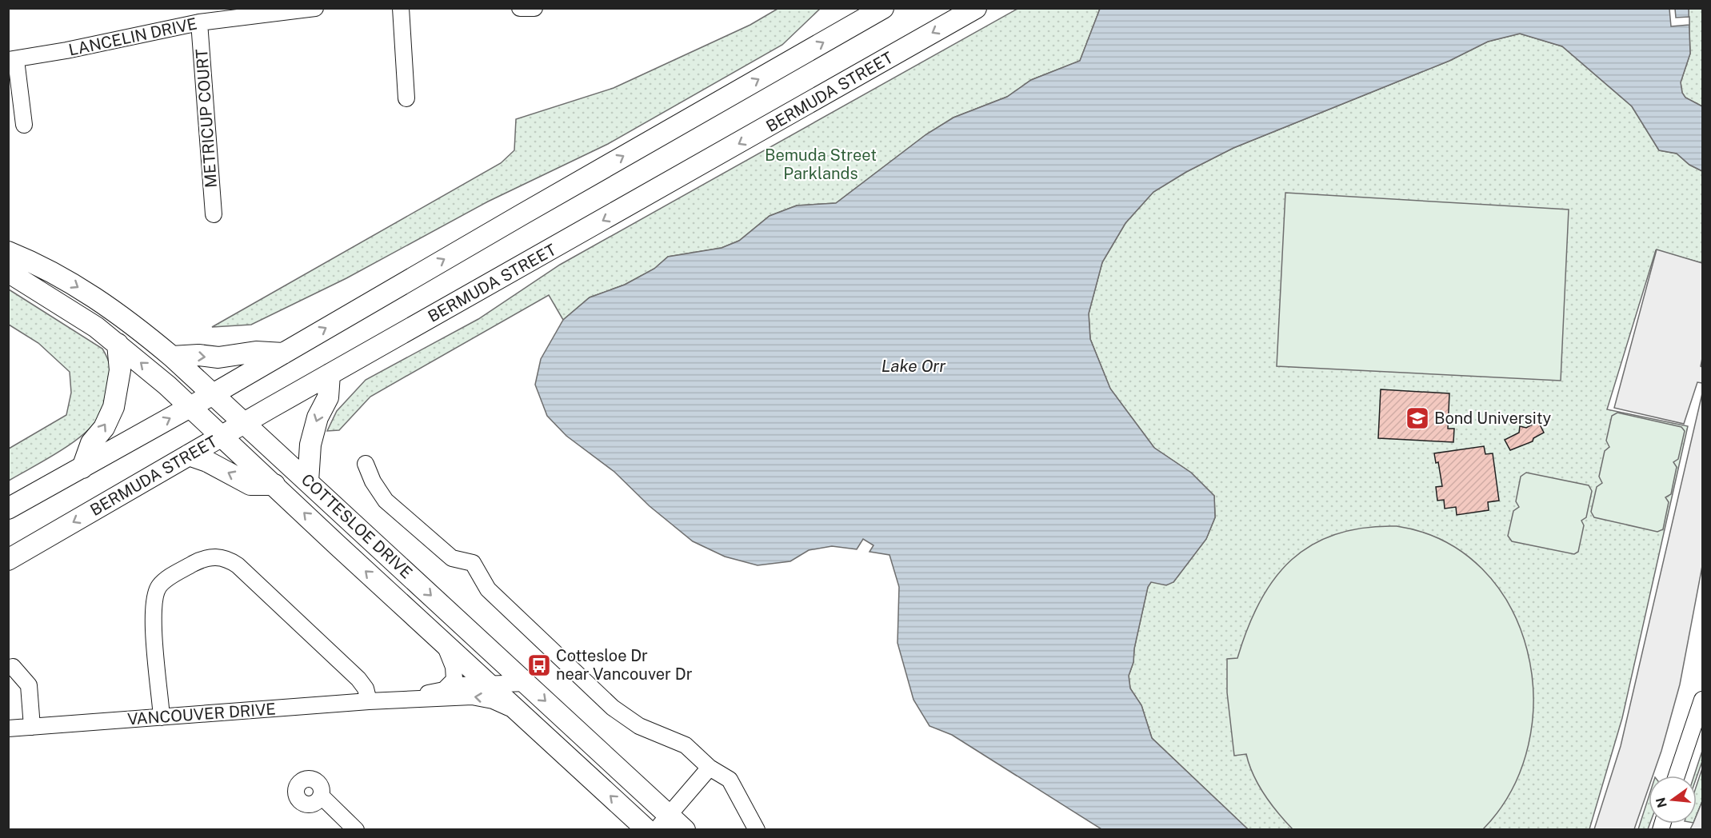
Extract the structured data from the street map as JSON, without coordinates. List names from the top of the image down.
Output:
{
  "streets": {
    "main road": ["BERMUDA STREET", "COTTESLOE DRIVE"],
    "street": ["LANCELIN DRIVE", "METRICUP COURT", "VANCOUVER DRIVE"]
  },
  "crossings": [
    ["LANCELIN DRIVE", "METRICUP COURT"],
    ["BERMUDA STREET", "COTTESLOE DRIVE"],
    ["COTTESLOE DRIVE", "VANCOUVER DRIVE"]
  ],
  "water": ["Lake Orr"],
  "parks": ["Bemuda Street Parklands"],
  "places": {
    "school or university": ["Bond University"],
    "bus stop": ["Cottesloe Dr near Vancouver Dr"]
  },
  "north": "left"
}
